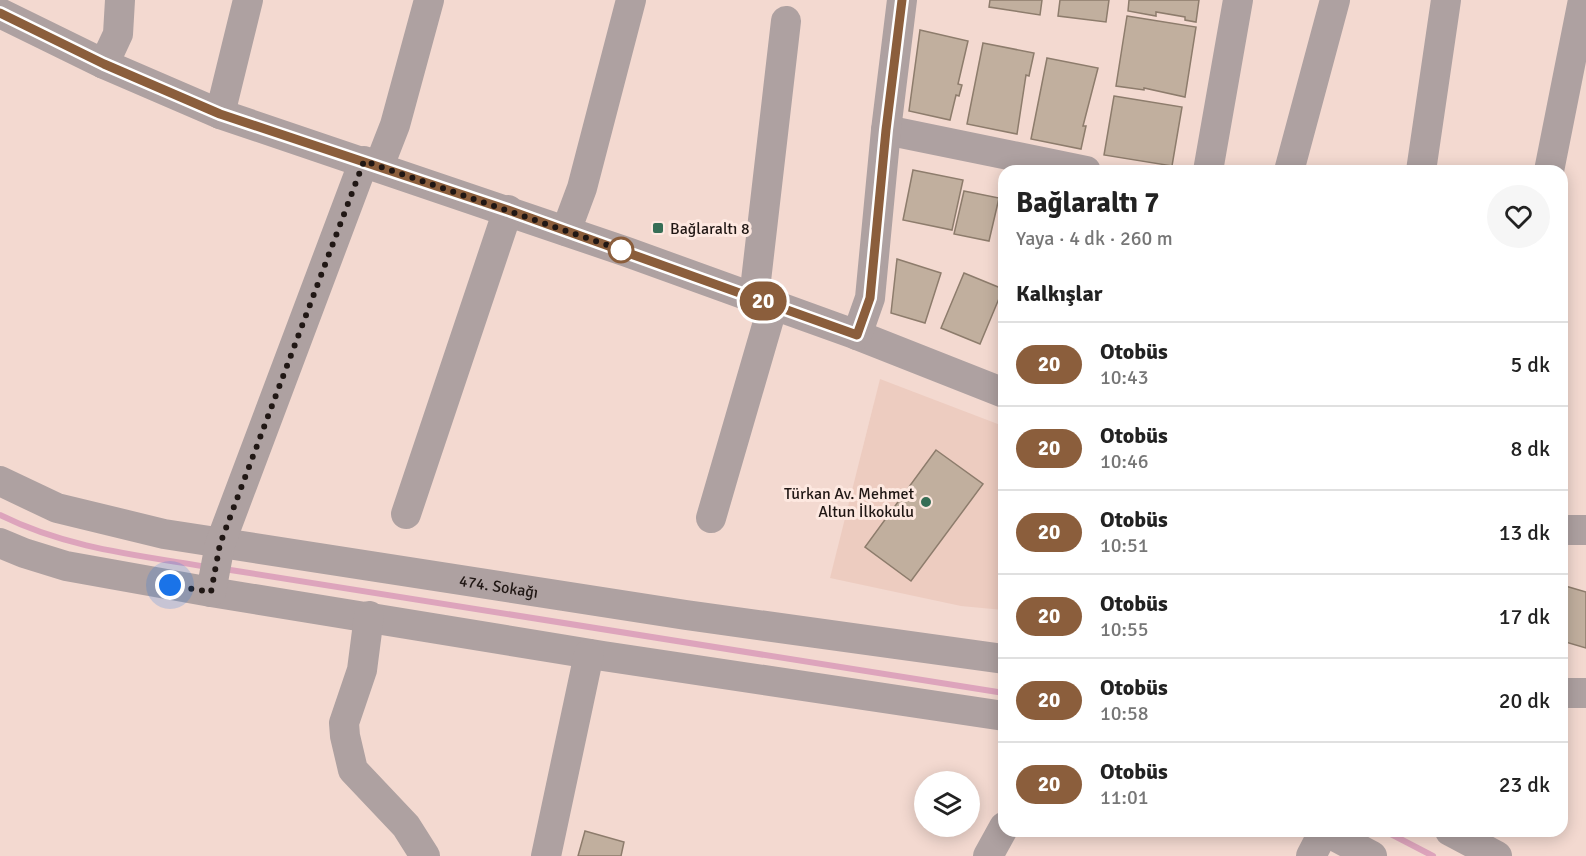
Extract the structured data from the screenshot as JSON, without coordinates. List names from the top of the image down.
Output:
{
  "streets": {
    "street": ["474. Sokağı"]
  },
  "places": {
    "transit": ["Bağlaraltı 8"],
    "other": ["Türkan Av. Mehmet Altun İlkokulu"]
  },
  "lines": ["bus line 20"],
  "page": {
    "on_map": "20",
    "heading": [
      ["Bağlaraltı 7", "Yaya · 4 dk · 260 m"],
      "Kalkışlar"
    ],
    "list": [
      {
        "mark": "20",
        "name": "Otobüs",
        "note": "10:43",
        "value": "5 dk"
      },
      {
        "mark": "20",
        "name": "Otobüs",
        "note": "10:46",
        "value": "8 dk"
      },
      {
        "mark": "20",
        "name": "Otobüs",
        "note": "10:51",
        "value": "13 dk"
      },
      {
        "mark": "20",
        "name": "Otobüs",
        "note": "10:55",
        "value": "17 dk"
      },
      {
        "mark": "20",
        "name": "Otobüs",
        "note": "10:58",
        "value": "20 dk"
      },
      {
        "mark": "20",
        "name": "Otobüs",
        "note": "11:01",
        "value": "23 dk"
      }
    ]
  }
}
